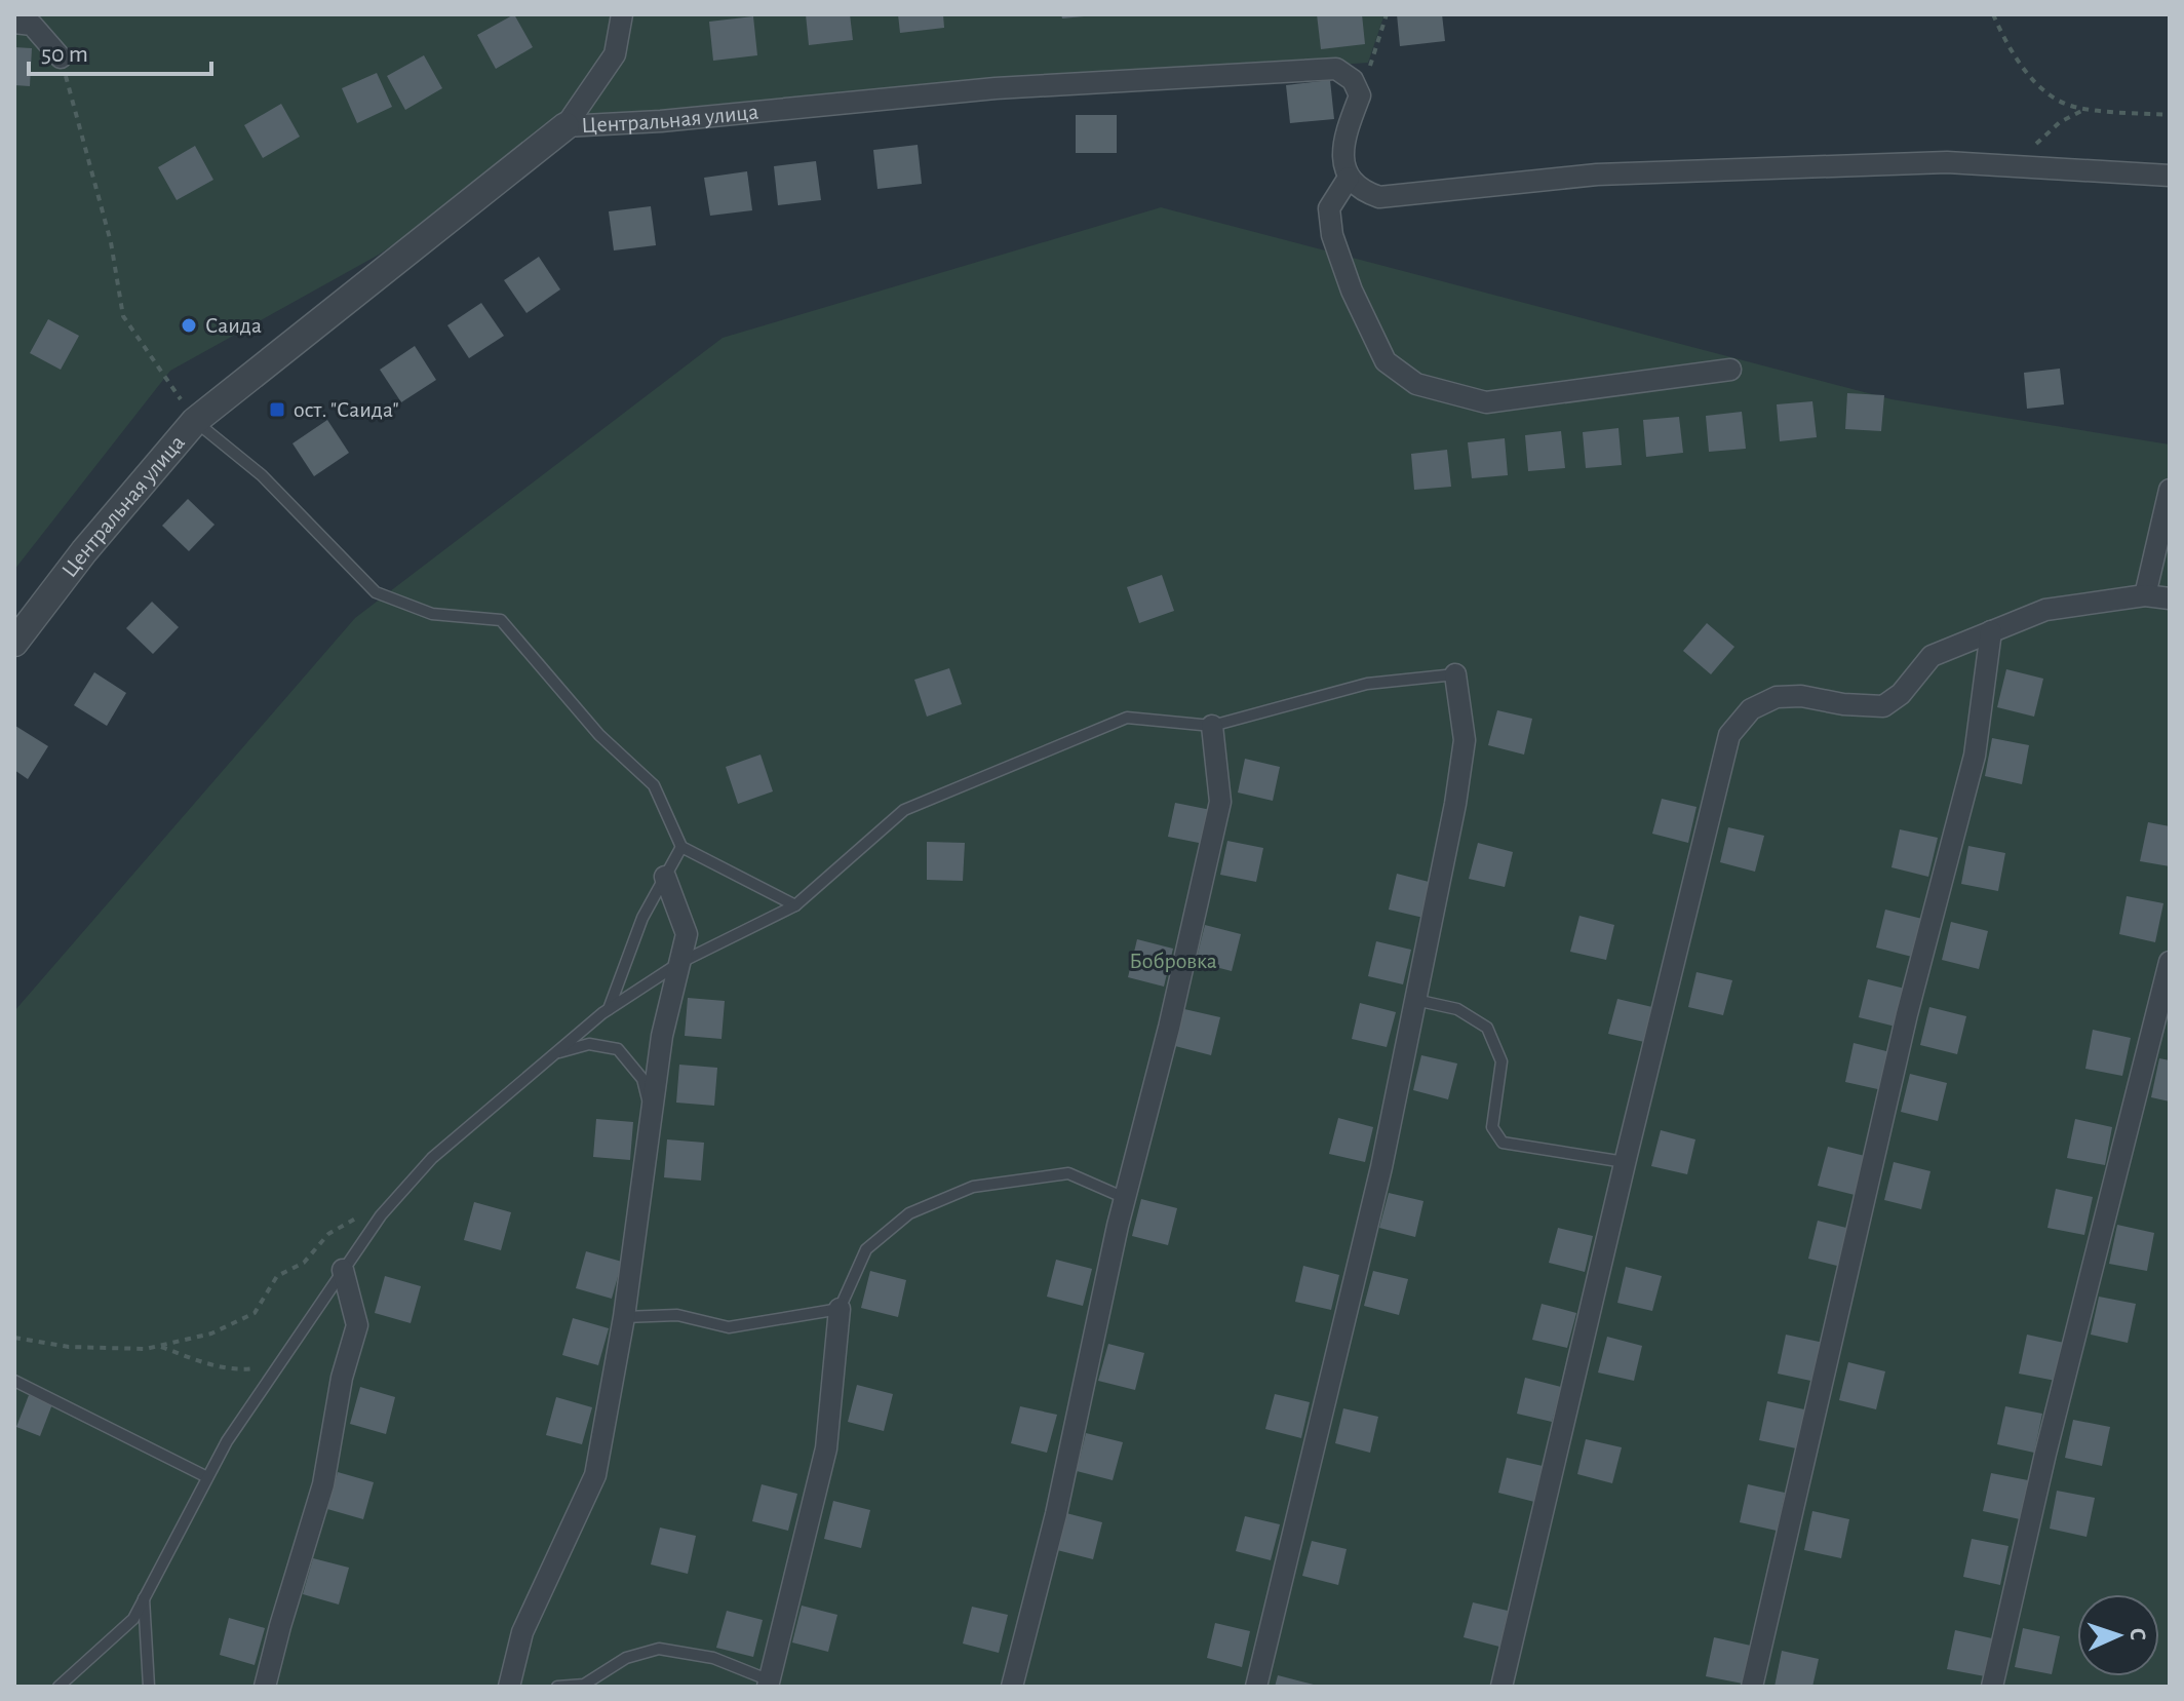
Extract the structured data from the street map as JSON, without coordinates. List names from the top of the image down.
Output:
{
  "streets": {
    "street": ["Центральная улица"]
  },
  "parks": ["Бобровка"],
  "places": {
    "other": ["Саида"],
    "transit": ["ост. \"Саида\""]
  },
  "scale_bar": "50 m",
  "north": "right"
}
